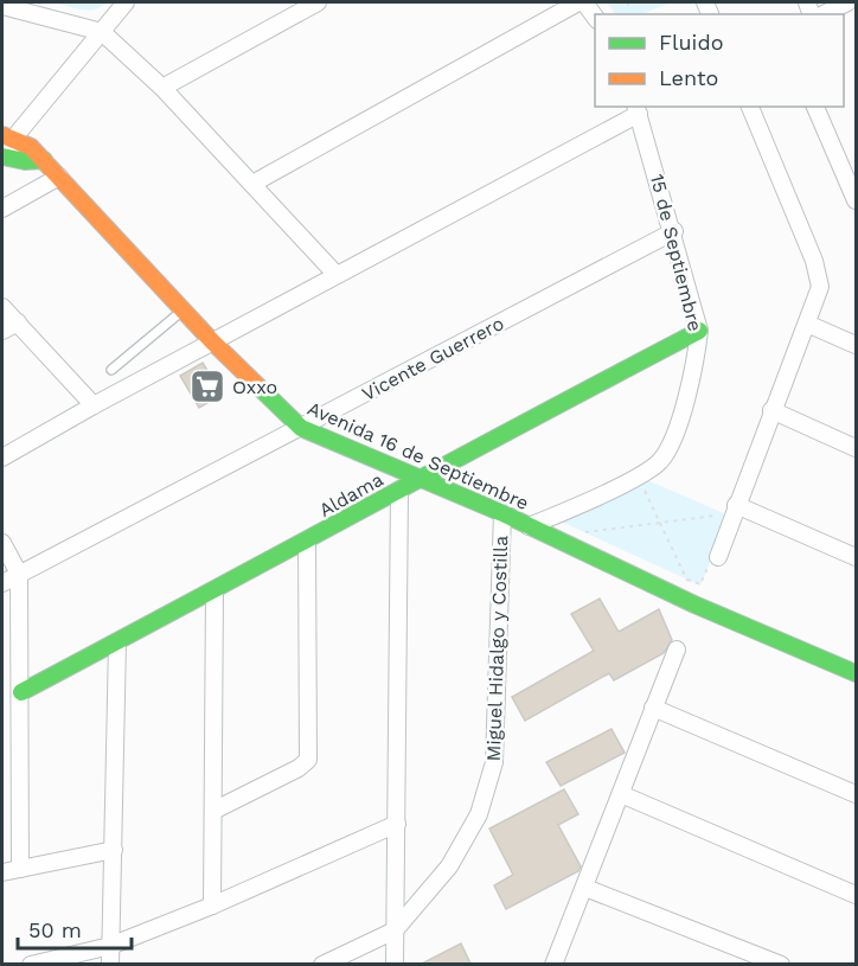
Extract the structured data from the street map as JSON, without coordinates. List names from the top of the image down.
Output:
{
  "streets": {
    "street": [
      "15 de Septiembre",
      "Vicente Guerrero",
      "Avenida 16 de Septiembre",
      "Aldama",
      "Miguel Hidalgo y Costilla"
    ]
  },
  "crossings": [
    ["15 de Septiembre", "Vicente Guerrero"],
    ["15 de Septiembre", "Avenida 16 de Septiembre"],
    ["15 de Septiembre", "Aldama"],
    ["Vicente Guerrero", "Avenida 16 de Septiembre"],
    ["Avenida 16 de Septiembre", "Aldama"],
    ["Avenida 16 de Septiembre", "Miguel Hidalgo y Costilla"]
  ],
  "places": {
    "supermarket": ["Oxxo"]
  },
  "legend": ["Fluido", "Lento"],
  "scale_bar": "50 m"
}
